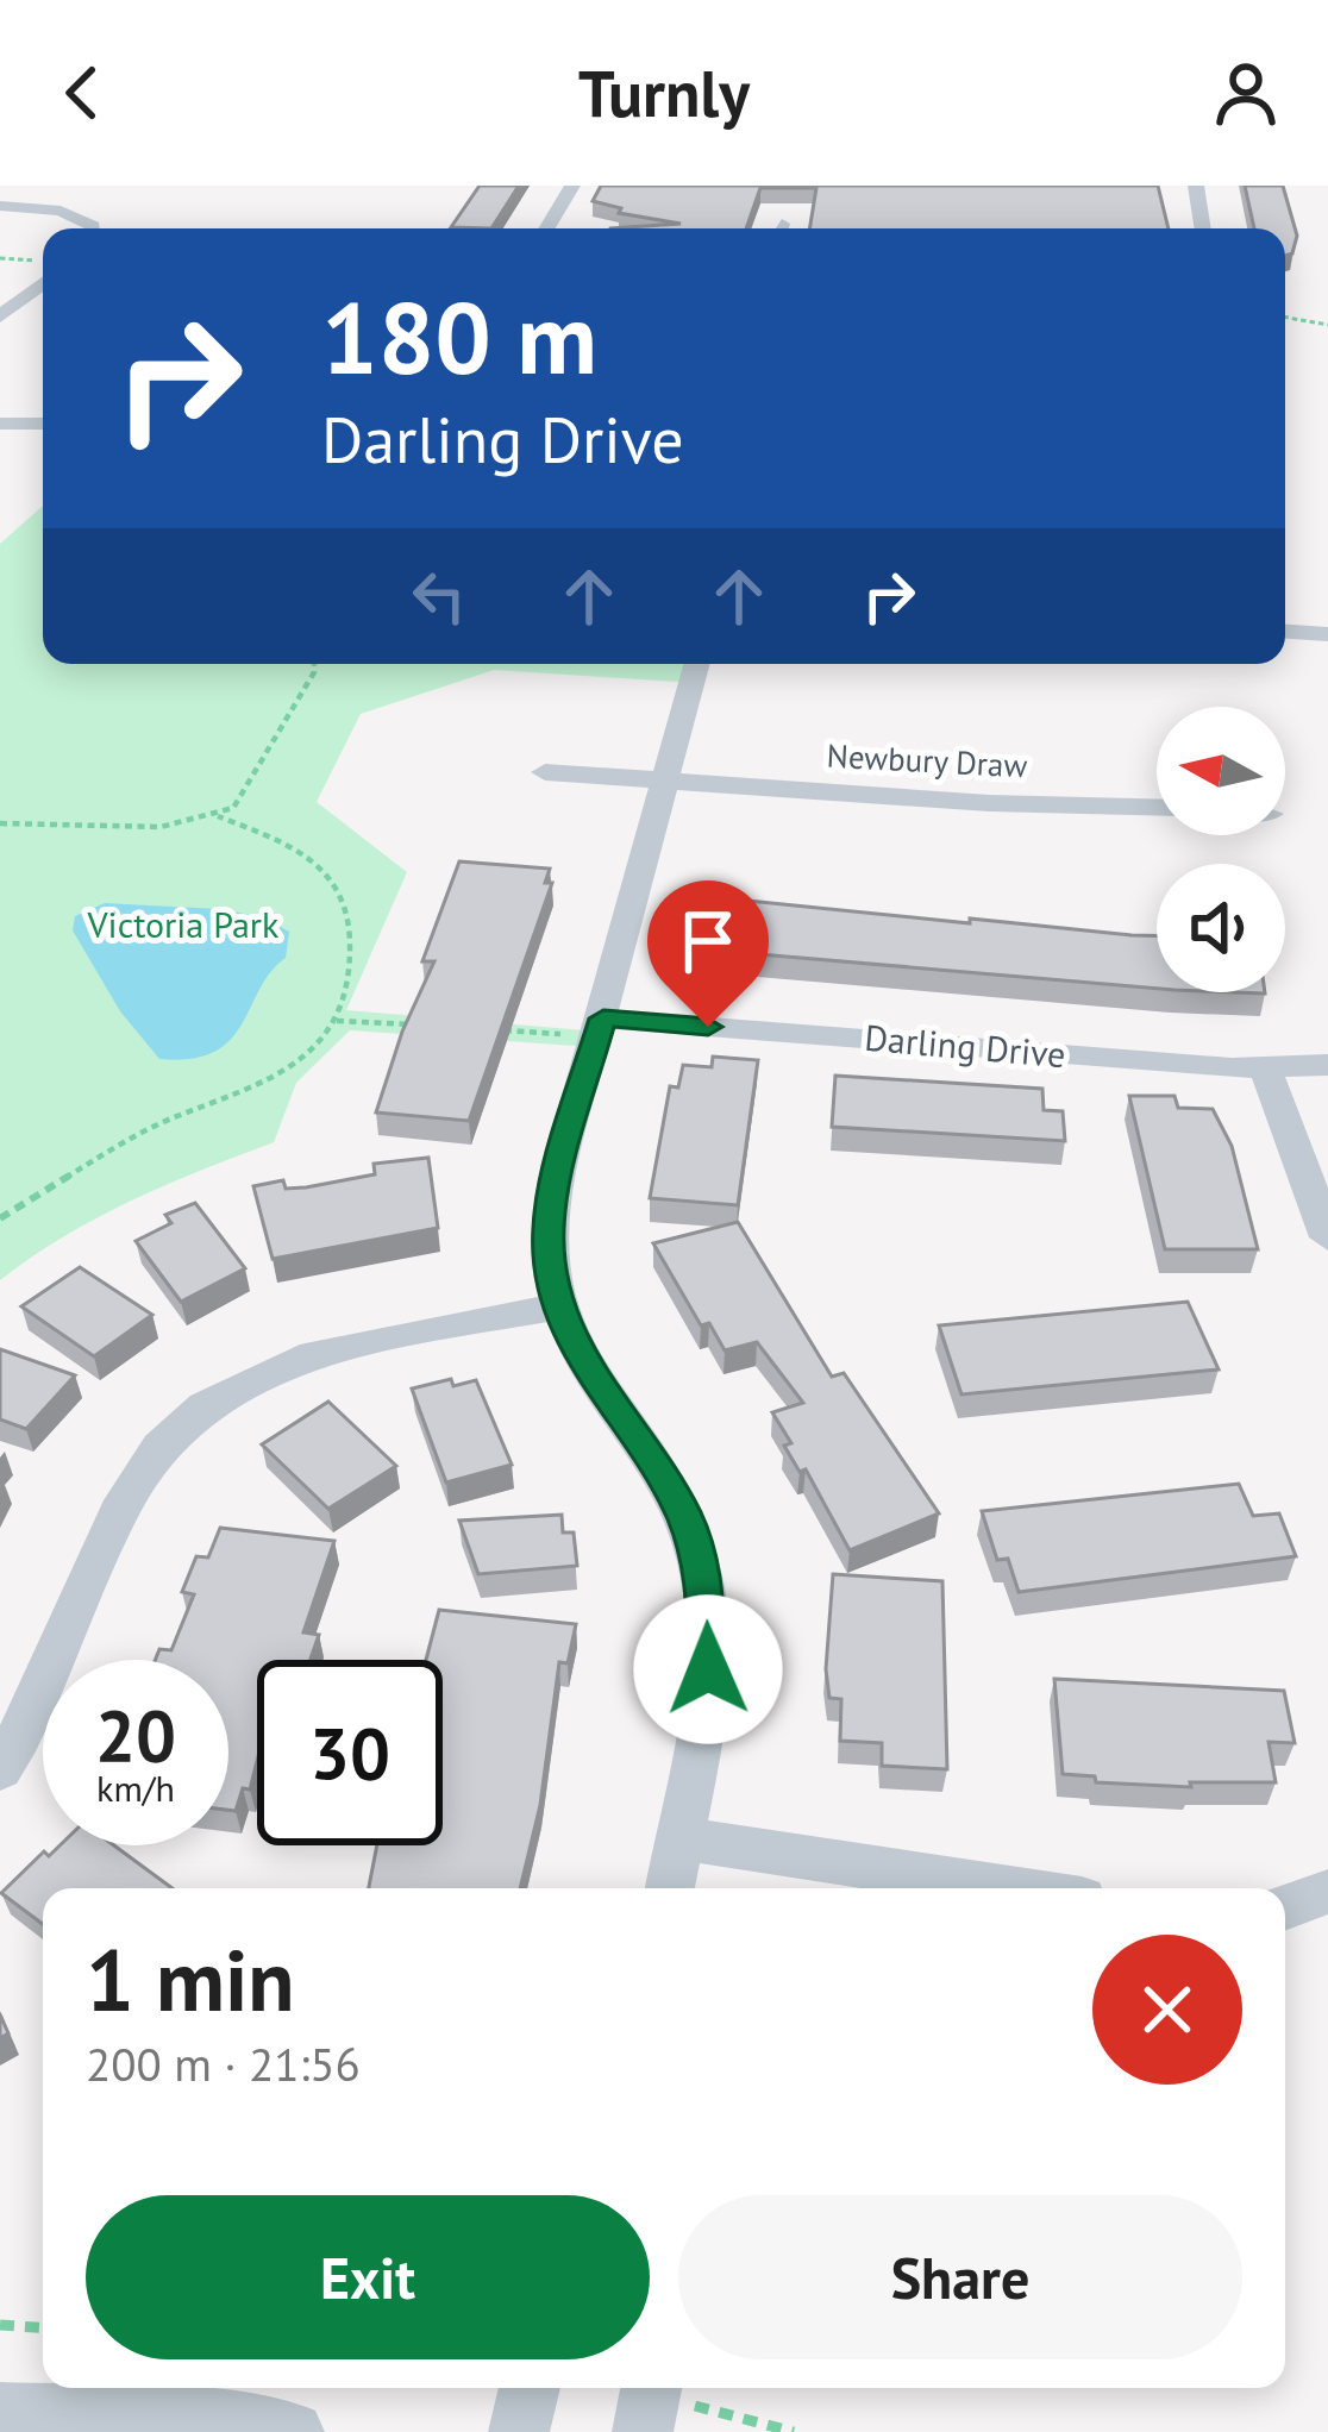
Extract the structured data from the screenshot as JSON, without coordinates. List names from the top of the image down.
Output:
{
  "streets": {
    "street": ["Newbury Draw", "Darling Drive"]
  },
  "parks": ["Victoria Park"],
  "north": "left",
  "page": {
    "header": "Turnly",
    "turn": ["180 m", "Darling Drive"],
    "speed": "20 km/h",
    "limit": "30",
    "heading": ["1 min", "200 m · 21:56"],
    "buttons": ["Exit", "Share"]
  }
}
